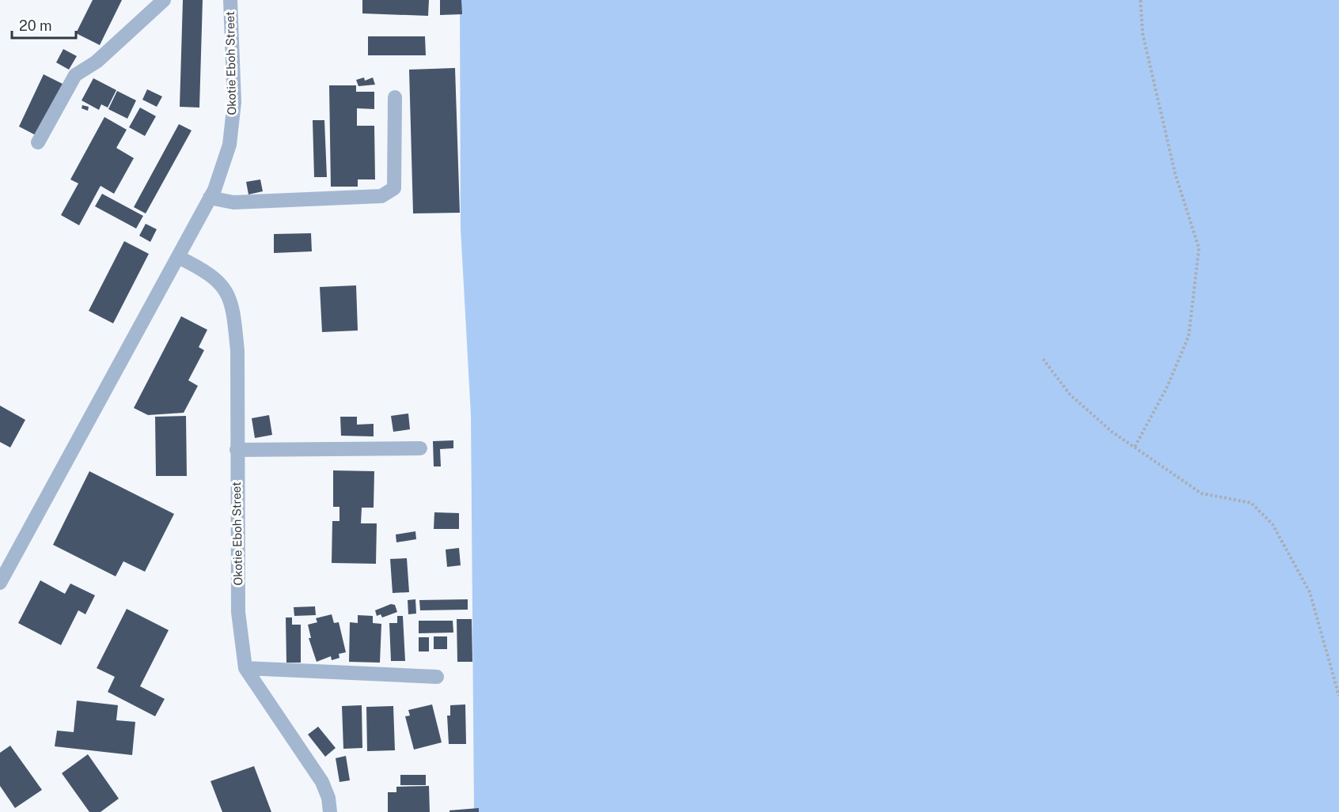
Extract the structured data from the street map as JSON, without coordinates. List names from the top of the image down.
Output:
{
  "streets": {
    "street": ["Okotie Eboh Street"]
  },
  "scale_bar": "20 m"
}
